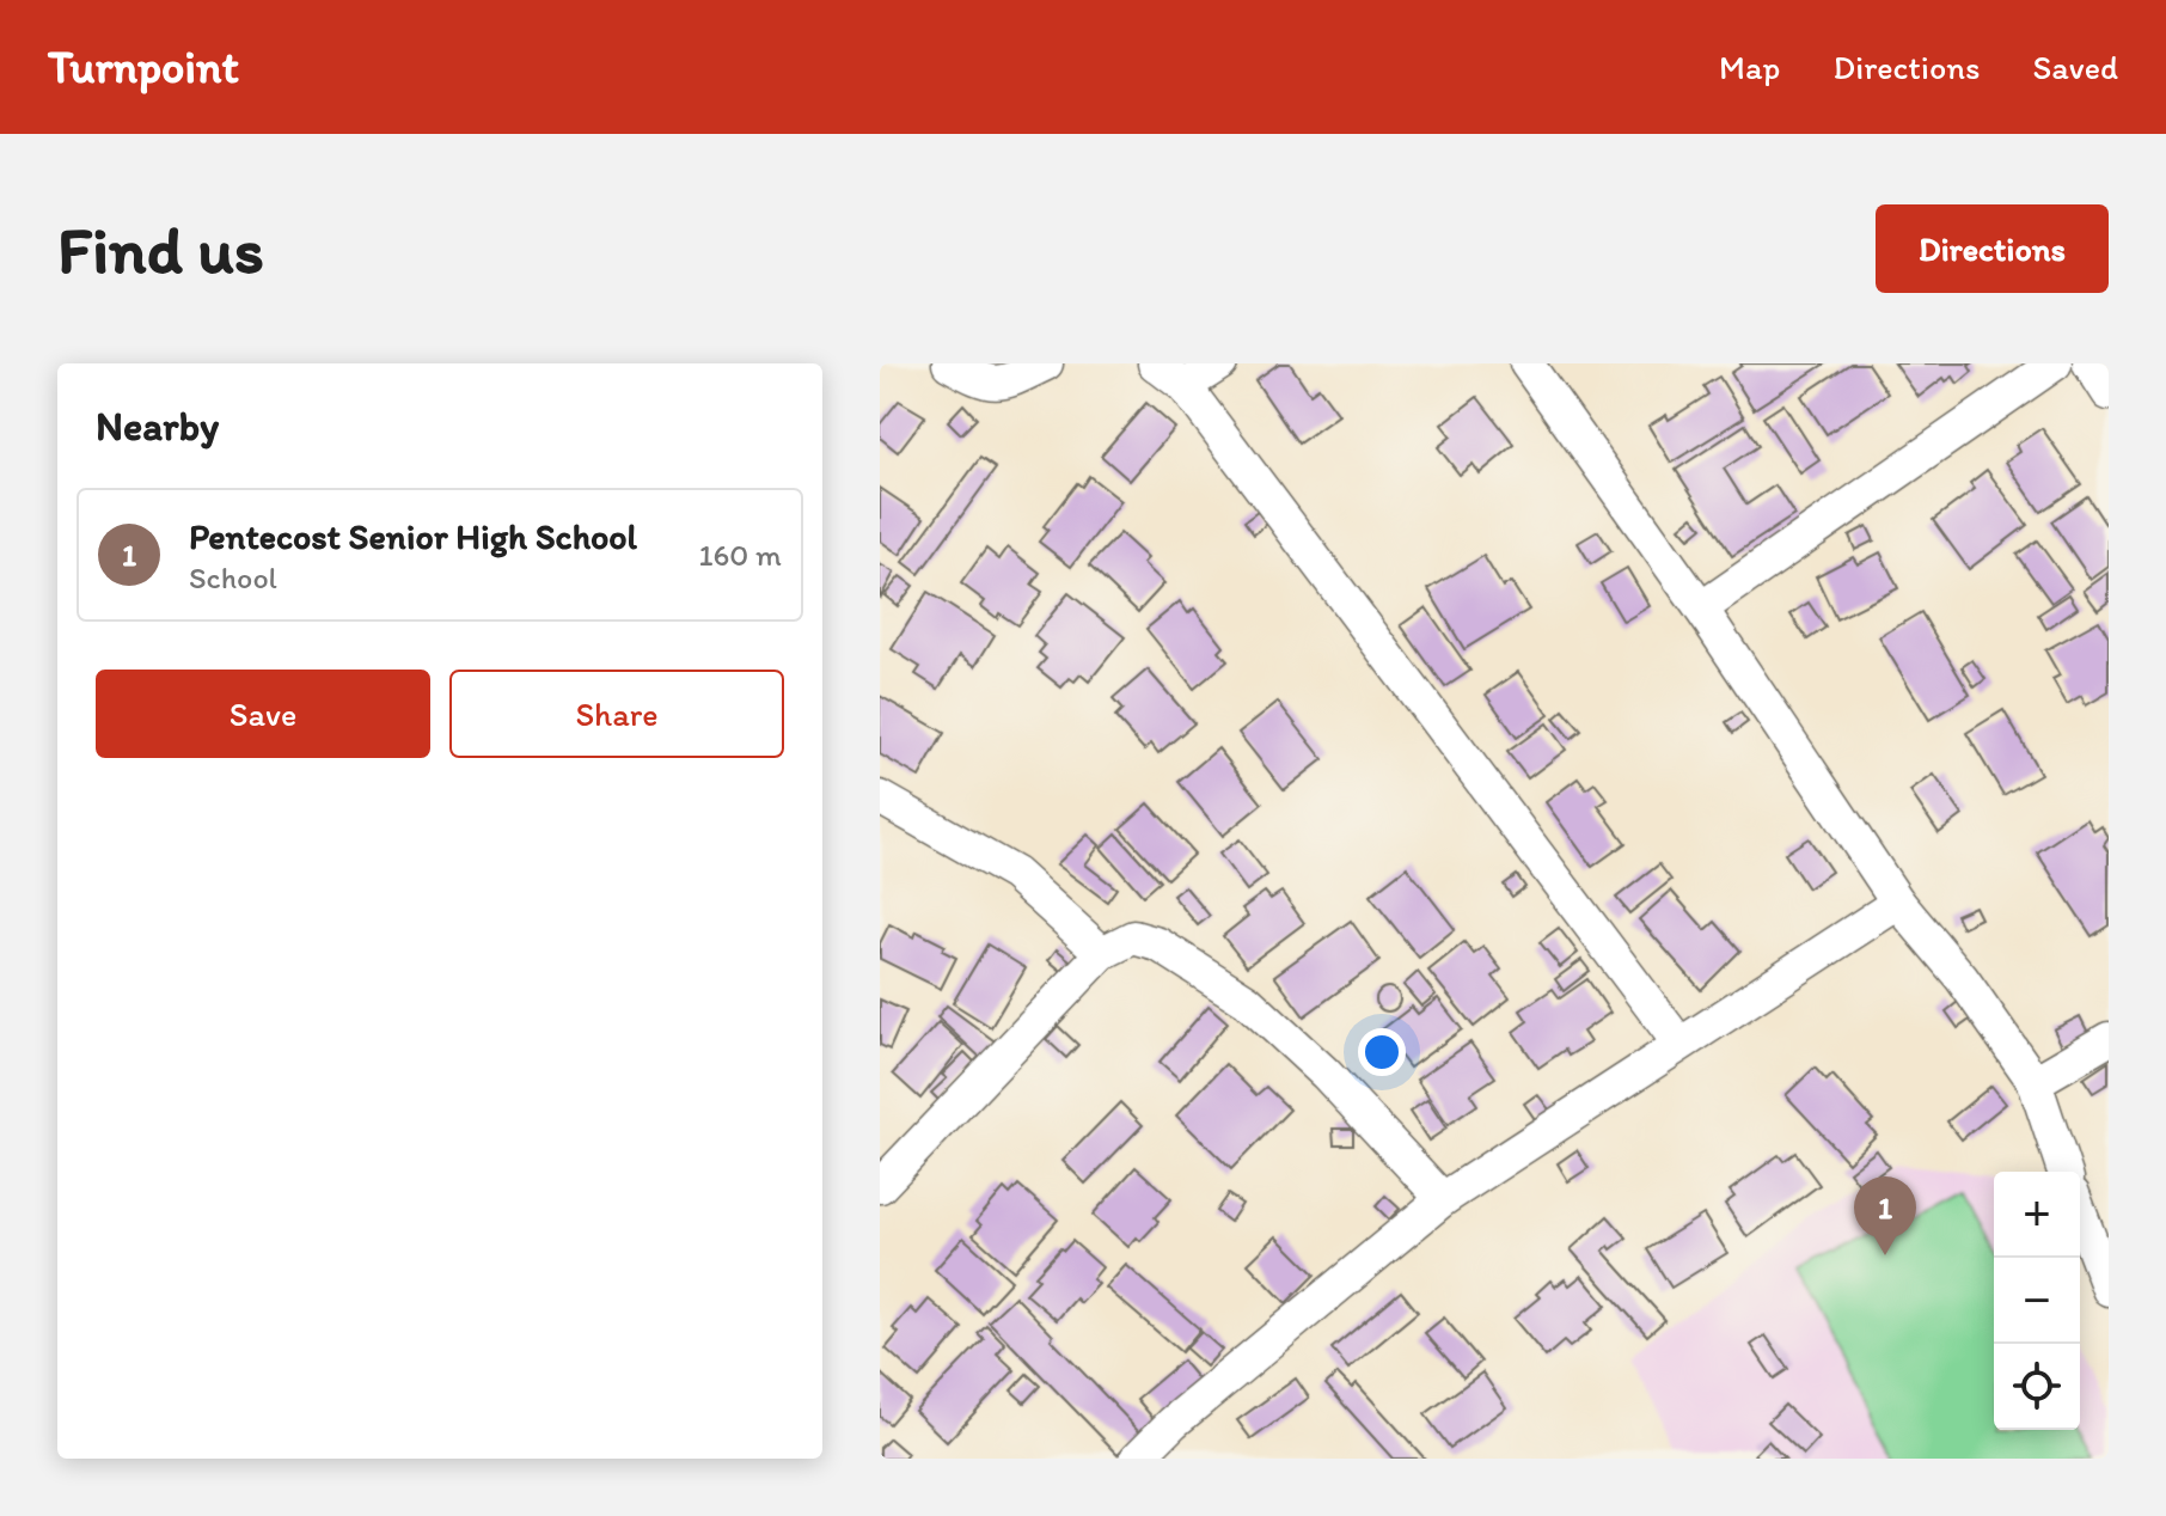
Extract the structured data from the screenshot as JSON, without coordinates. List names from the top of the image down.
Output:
{
  "page": {
    "header": "Turnpoint",
    "nav": ["Map", "Directions", "Saved"],
    "buttons": [
      "Directions",
      ["Save", "Share"]
    ],
    "title": "Find us",
    "heading": "Nearby",
    "list": [
      {
        "mark": "1",
        "name": "Pentecost Senior High School",
        "note": "School",
        "value": "160 m"
      }
    ],
    "map_buttons": ["+", "−"],
    "pins": "1"
  }
}
